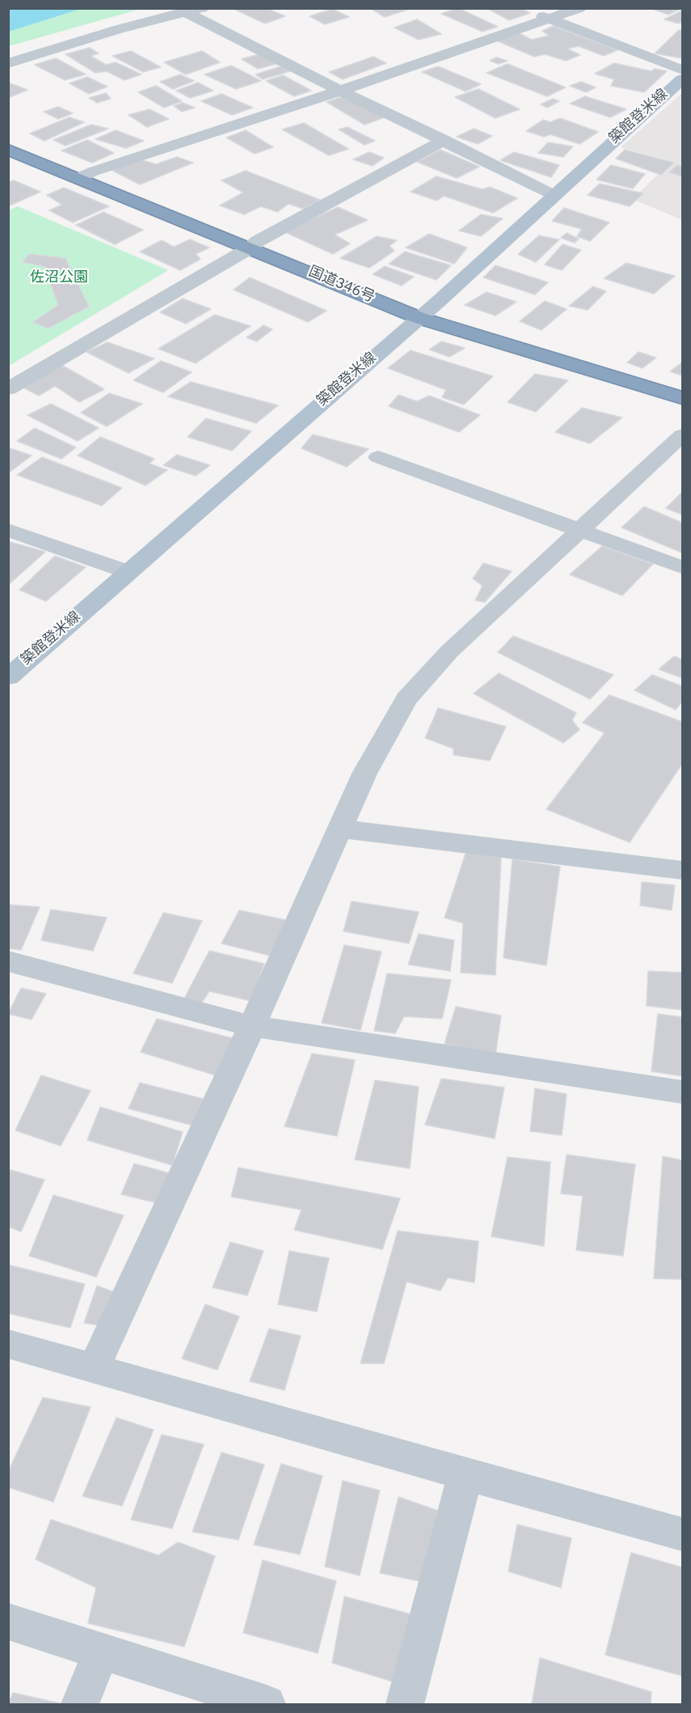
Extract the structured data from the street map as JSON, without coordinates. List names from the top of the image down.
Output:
{
  "streets": {
    "highway": ["国道346号"],
    "main road": ["築館登米線"]
  },
  "crossings": [
    ["築館登米線", "国道346号"]
  ],
  "parks": ["佐沼公園"]
}
